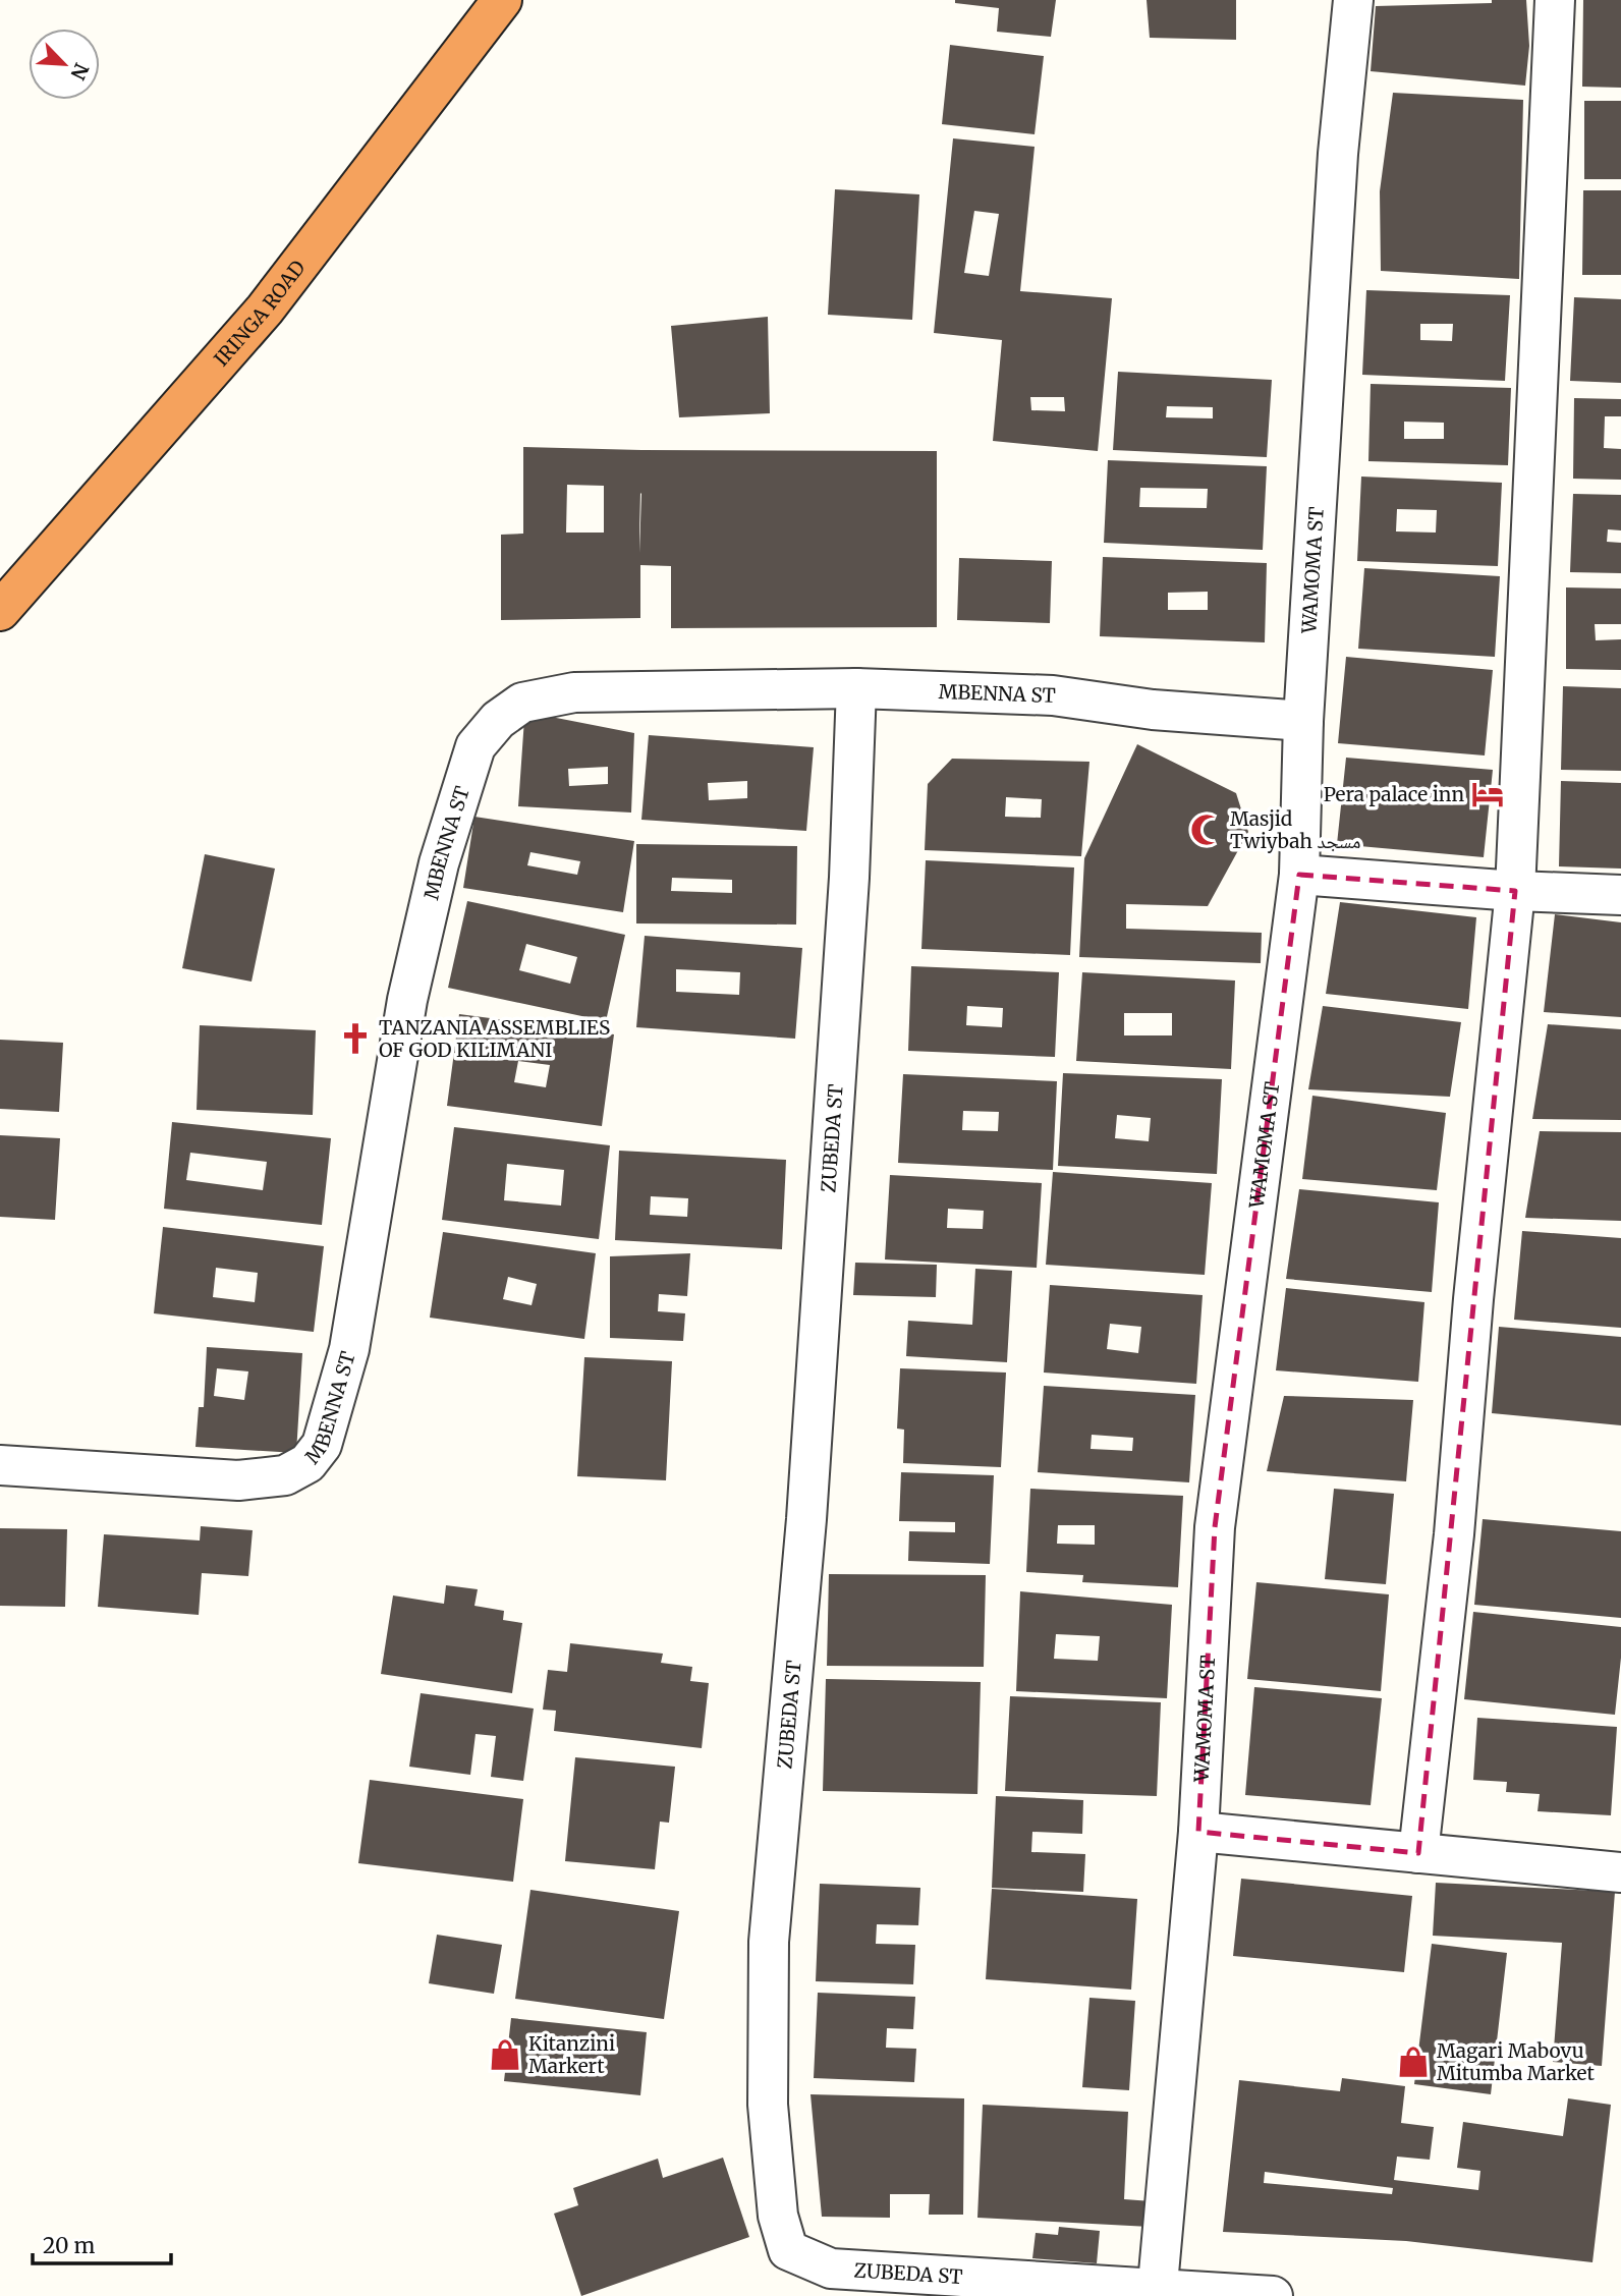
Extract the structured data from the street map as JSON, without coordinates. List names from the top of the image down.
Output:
{
  "streets": {
    "highway": ["IRINGA ROAD"],
    "street": ["WAMOMA ST", "MBENNA ST", "ZUBEDA ST"]
  },
  "crossings": [
    ["WAMOMA ST", "MBENNA ST"],
    ["WAMOMA ST", "ZUBEDA ST"],
    ["MBENNA ST", "ZUBEDA ST"]
  ],
  "places": {
    "hotel": ["Pera palace inn"],
    "mosque": ["Masjid Twiybah مسجد"],
    "church": ["TANZANIA ASSEMBLIES OF GOD KILIMANI"],
    "shop": ["Kitanzini Markert", "Magari Mabovu Mitumba Market"]
  },
  "scale_bar": "20 m",
  "north": "bottom right"
}
